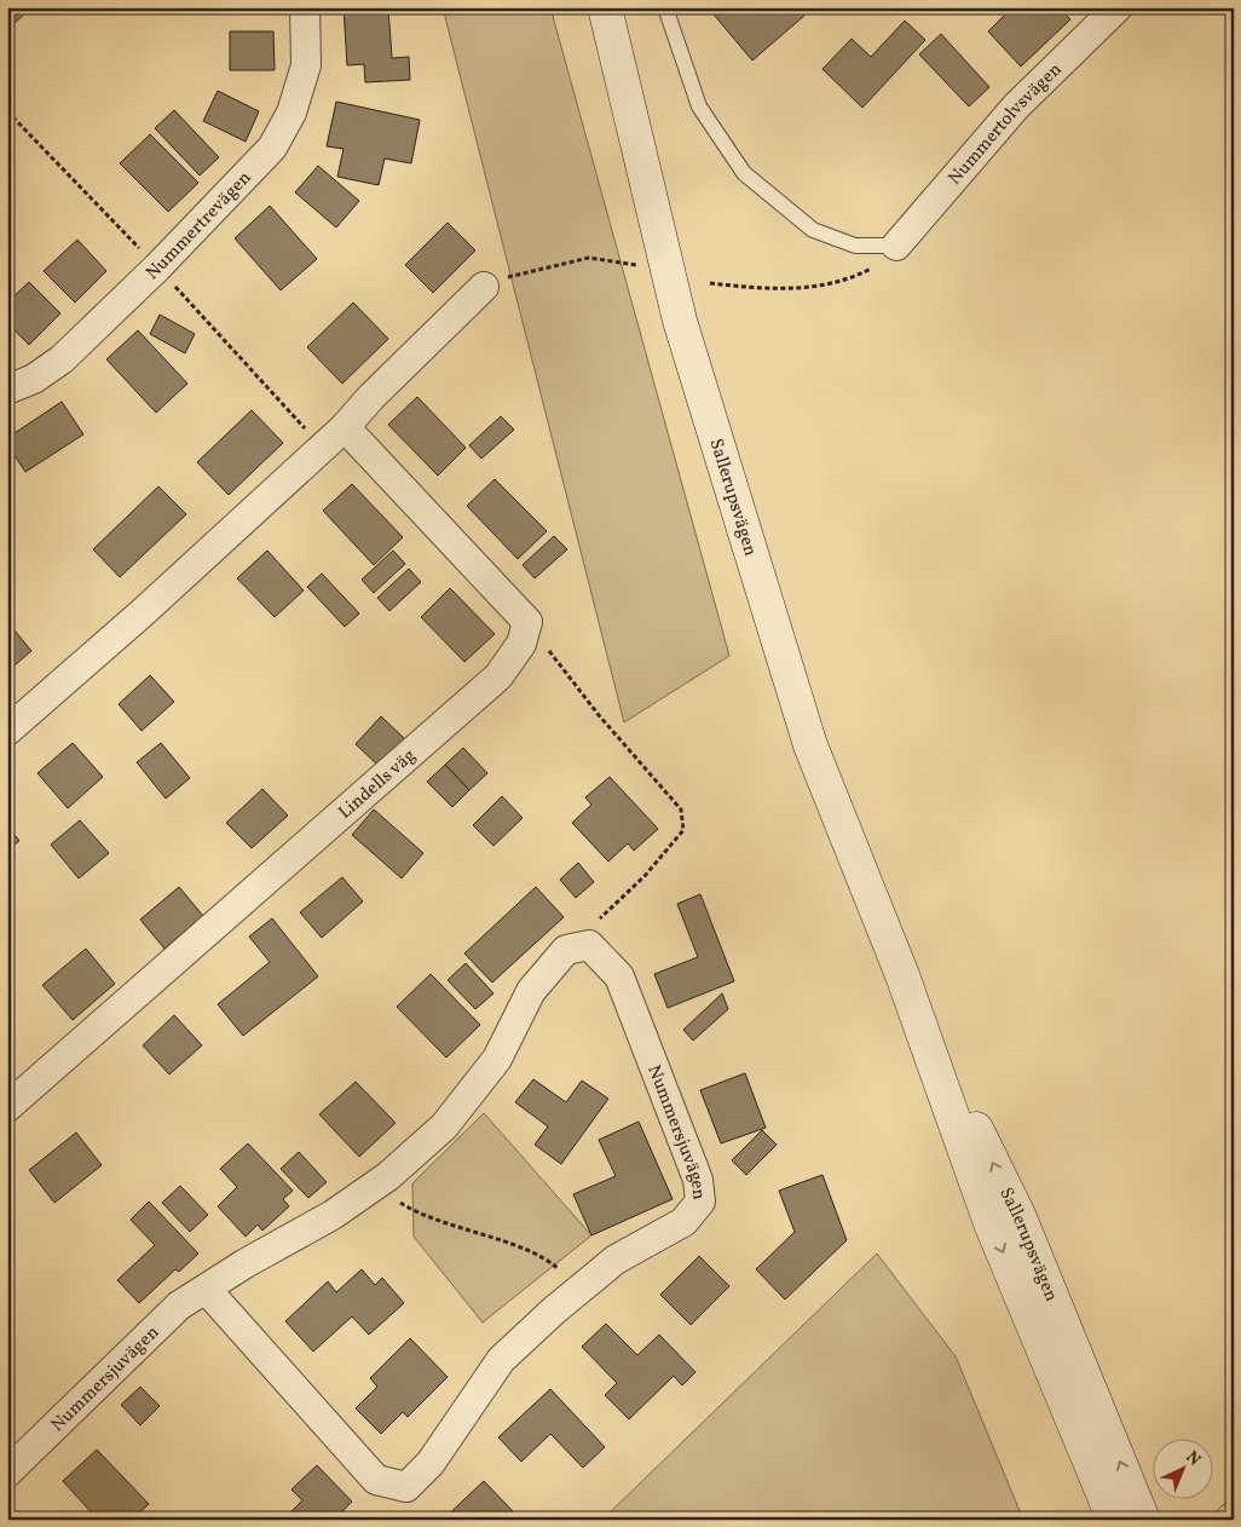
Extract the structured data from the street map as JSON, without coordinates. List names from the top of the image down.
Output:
{
  "streets": {
    "main road": ["Sallerupsvägen"],
    "street": [
      "Nummertolvsvägen",
      "Nummertrevägen",
      "Lindells väg",
      "Nummersjuvägen"
    ]
  },
  "north": "top right"
}
